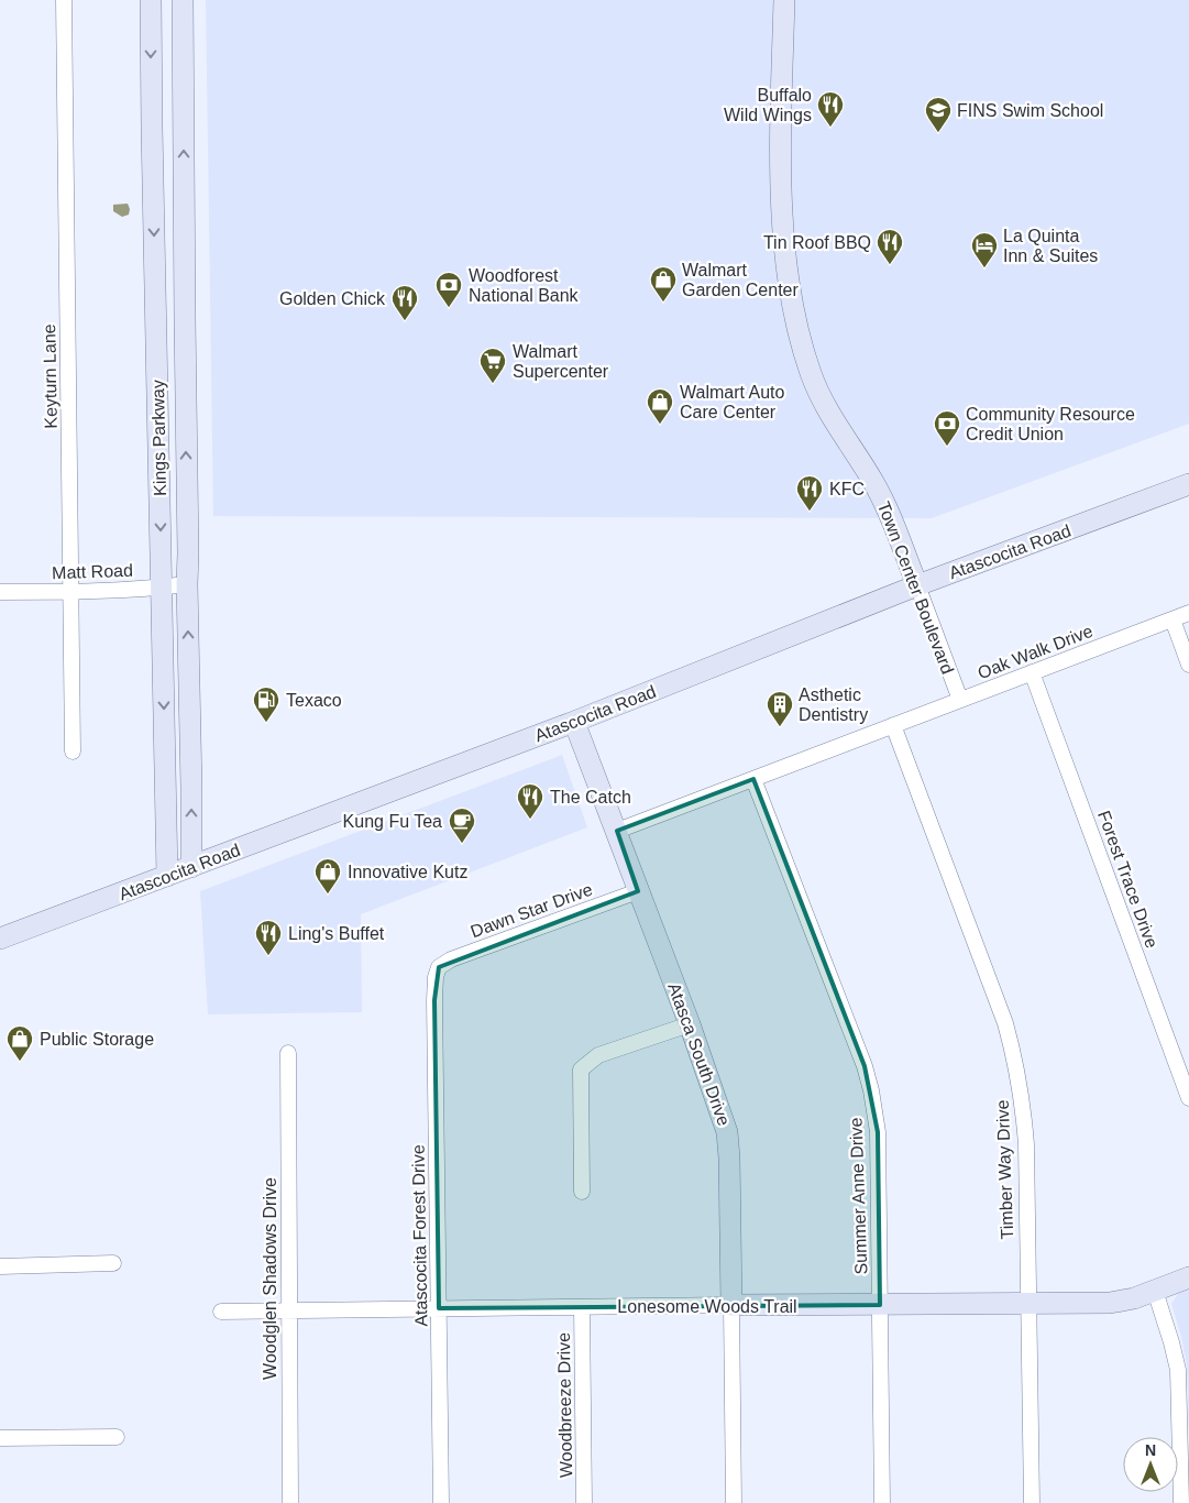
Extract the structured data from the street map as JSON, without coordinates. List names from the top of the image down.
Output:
{
  "streets": {
    "street": [
      "Keyturn Lane",
      "Kings Parkway",
      "Atascocita Road",
      "Matt Road",
      "Town Center Boulevard",
      "Oak Walk Drive",
      "Forest Trace Drive",
      "Dawn Star Drive",
      "Atasca South Drive",
      "Timber Way Drive",
      "Summer Anne Drive",
      "Atascocita Forest Drive",
      "Woodglen Shadows Drive",
      "Lonesome Woods Trail",
      "Woodbreeze Drive"
    ]
  },
  "crossings": [
    ["Keyturn Lane", "Matt Road"],
    ["Kings Parkway", "Atascocita Road"],
    ["Kings Parkway", "Matt Road"],
    ["Atascocita Road", "Town Center Boulevard"],
    ["Atascocita Road", "Atasca South Drive"],
    ["Town Center Boulevard", "Oak Walk Drive"],
    ["Oak Walk Drive", "Forest Trace Drive"],
    ["Oak Walk Drive", "Atasca South Drive"],
    ["Oak Walk Drive", "Timber Way Drive"],
    ["Oak Walk Drive", "Summer Anne Drive"],
    ["Dawn Star Drive", "Atasca South Drive"],
    ["Dawn Star Drive", "Atascocita Forest Drive"],
    ["Atasca South Drive", "Lonesome Woods Trail"],
    ["Timber Way Drive", "Lonesome Woods Trail"],
    ["Summer Anne Drive", "Lonesome Woods Trail"],
    ["Atascocita Forest Drive", "Lonesome Woods Trail"],
    ["Woodglen Shadows Drive", "Lonesome Woods Trail"],
    ["Lonesome Woods Trail", "Woodbreeze Drive"]
  ],
  "places": {
    "restaurant": [
      "Buffalo Wild Wings",
      "Tin Roof BBQ",
      "Golden Chick",
      "KFC",
      "The Catch",
      "Ling's Buffet"
    ],
    "school or university": ["FINS Swim School"],
    "hotel": ["La Quinta Inn & Suites"],
    "shop": [
      "Walmart Garden Center",
      "Walmart Auto Care Center",
      "Innovative Kutz",
      "Public Storage"
    ],
    "bank": ["Woodforest National Bank", "Community Resource Credit Union"],
    "supermarket": ["Walmart Supercenter"],
    "fuel station": ["Texaco"],
    "building": ["Asthetic Dentistry"],
    "cafe": ["Kung Fu Tea"]
  },
  "north": "top"
}
